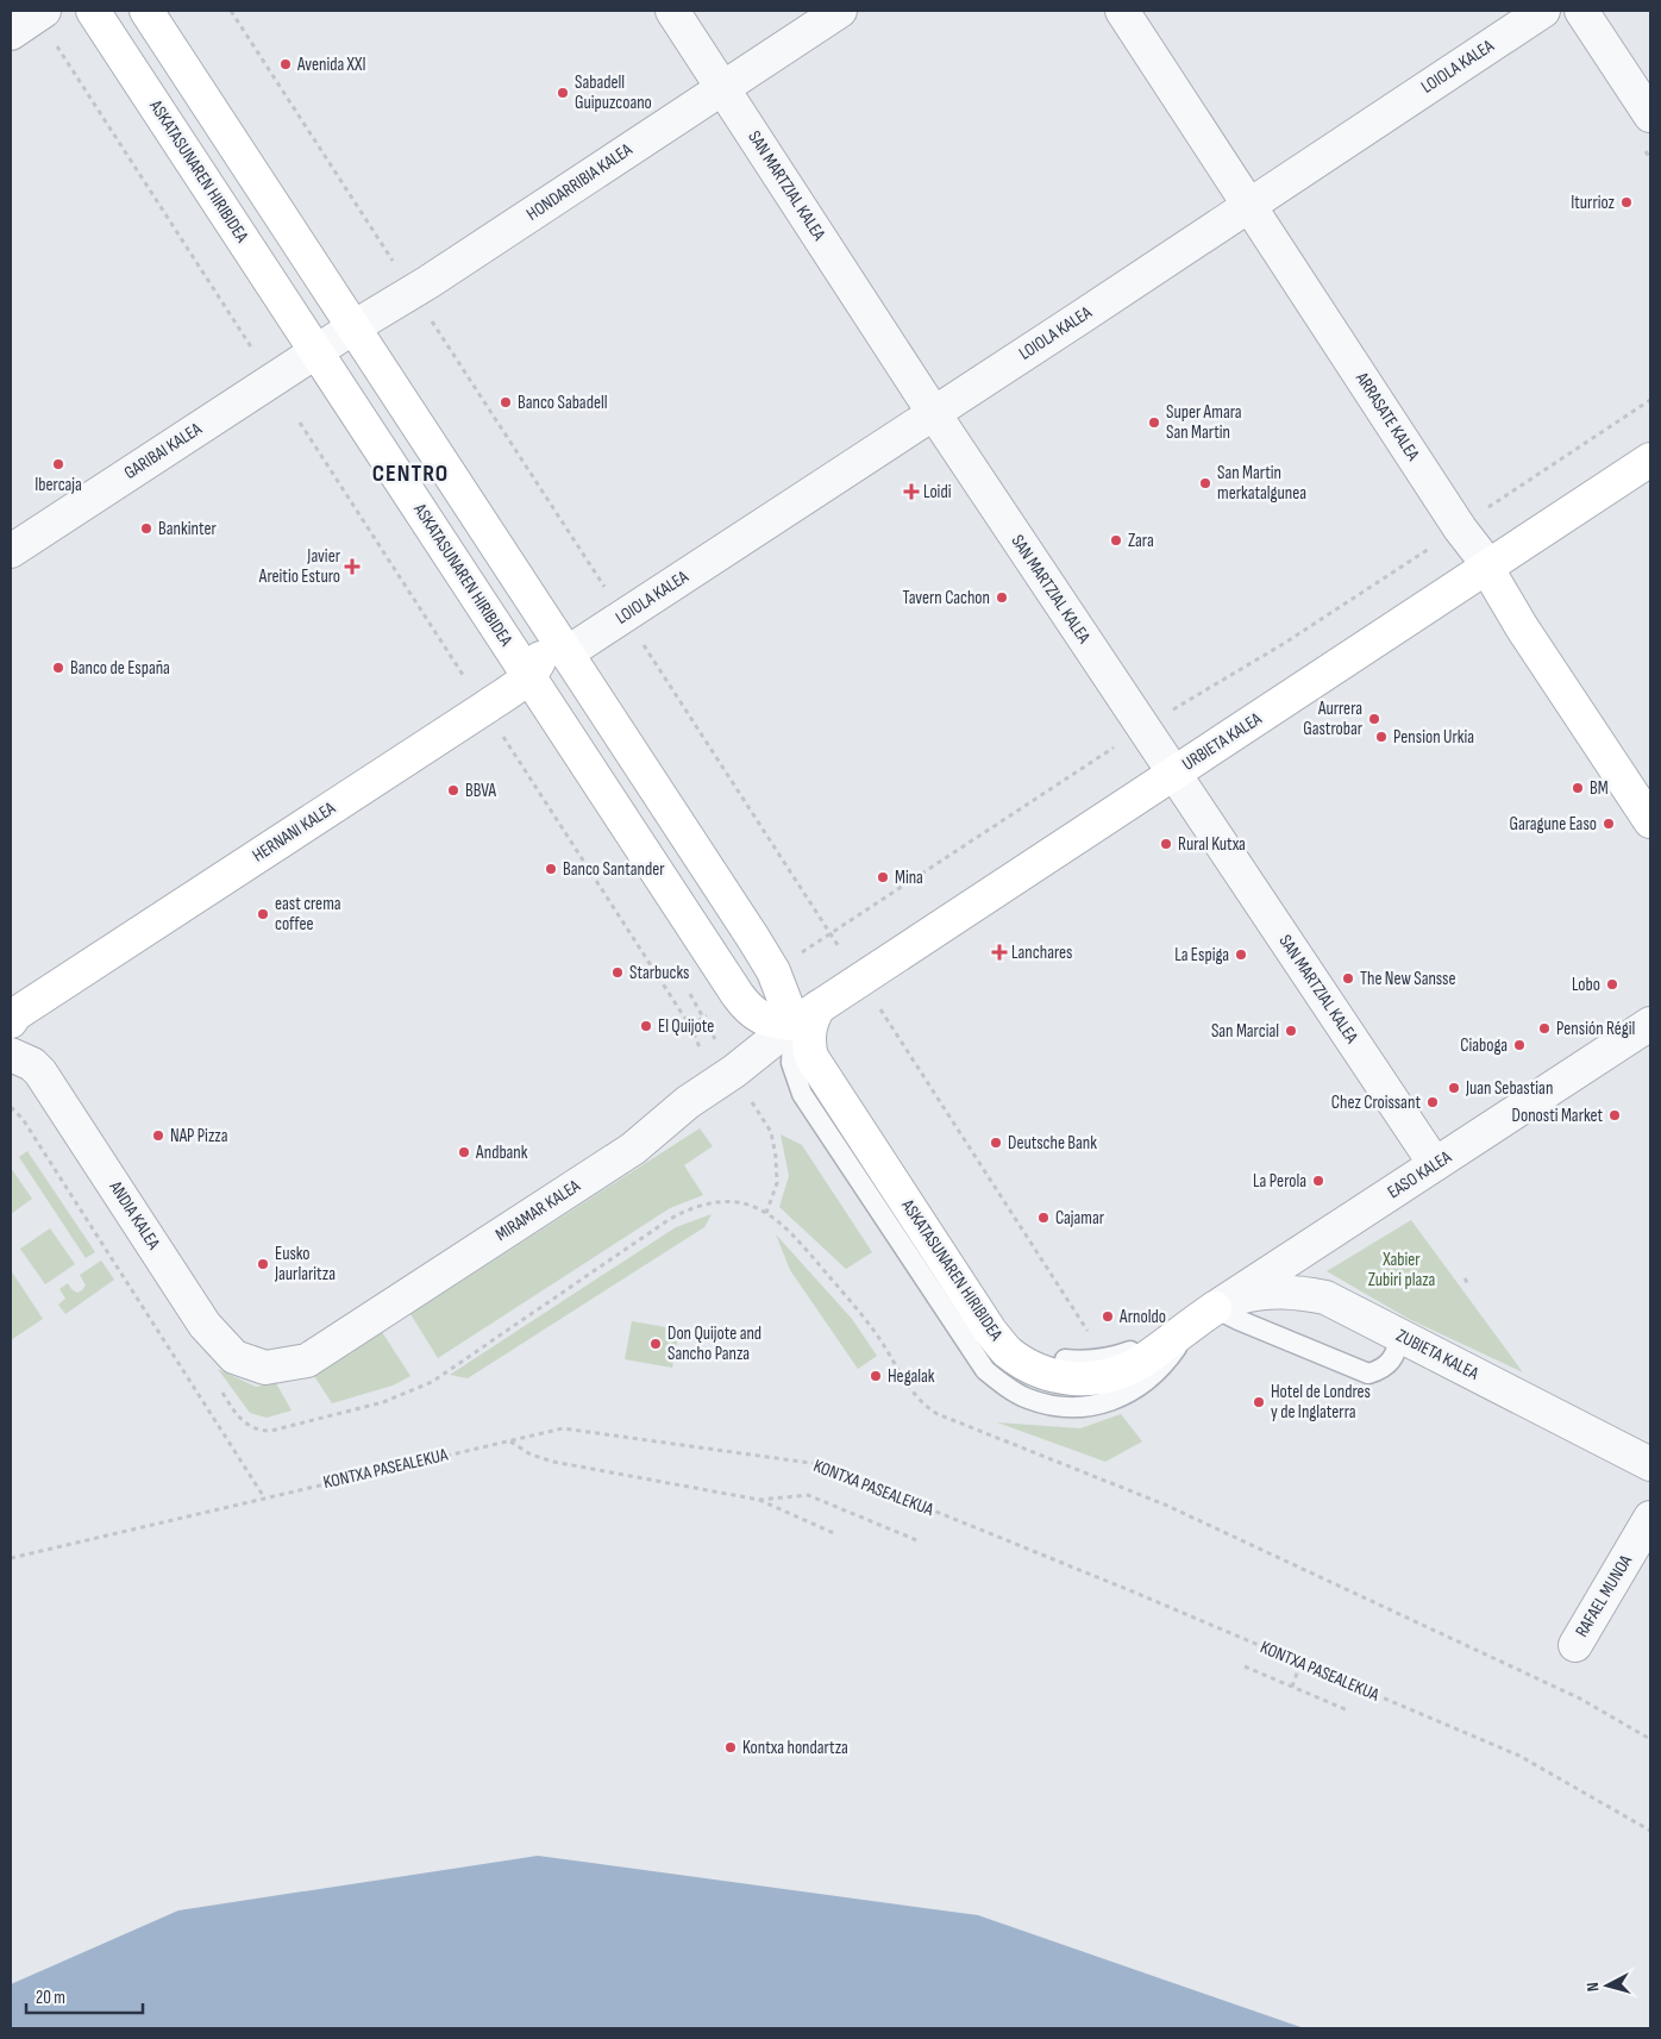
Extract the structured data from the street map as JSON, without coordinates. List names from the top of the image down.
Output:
{
  "streets": {
    "main road": [
      "ASKATASUNAREN HIRIBIDEA",
      "ARRASATE KALEA",
      "URBIETA KALEA",
      "HERNANI KALEA",
      "EASO KALEA"
    ],
    "street": [
      "LOIOLA KALEA",
      "HONDARRIBIA KALEA",
      "SAN MARTZIAL KALEA",
      "GARIBAI KALEA",
      "MIRAMAR KALEA",
      "ANDIA KALEA",
      "ZUBIETA KALEA",
      "RAFAEL MUNOA"
    ],
    "path": ["KONTXA PASEALEKUA"]
  },
  "crossings": [
    ["LOIOLA KALEA", "SAN MARTZIAL KALEA"],
    ["LOIOLA KALEA", "ARRASATE KALEA"],
    ["ASKATASUNAREN HIRIBIDEA", "HONDARRIBIA KALEA"],
    ["ASKATASUNAREN HIRIBIDEA", "GARIBAI KALEA"],
    ["ASKATASUNAREN HIRIBIDEA", "URBIETA KALEA"],
    ["ASKATASUNAREN HIRIBIDEA", "HERNANI KALEA"],
    ["ASKATASUNAREN HIRIBIDEA", "EASO KALEA"],
    ["ASKATASUNAREN HIRIBIDEA", "MIRAMAR KALEA"],
    ["HONDARRIBIA KALEA", "SAN MARTZIAL KALEA"],
    ["HONDARRIBIA KALEA", "GARIBAI KALEA"],
    ["SAN MARTZIAL KALEA", "URBIETA KALEA"],
    ["SAN MARTZIAL KALEA", "EASO KALEA"],
    ["ARRASATE KALEA", "URBIETA KALEA"],
    ["URBIETA KALEA", "MIRAMAR KALEA"],
    ["EASO KALEA", "ZUBIETA KALEA"],
    ["MIRAMAR KALEA", "ANDIA KALEA"]
  ],
  "districts": ["CENTRO"],
  "parks": ["Xabier Zubiri plaza"],
  "places": {
    "other": [
      "Avenida XXI",
      "Sabadell Guipuzcoano",
      "Iturrioz",
      "Banco Sabadell",
      "Super Amara San Martin",
      "Ibercaja",
      "San Martin merkatalgunea",
      "Bankinter",
      "Zara",
      "Tavern Cachon",
      "Banco de España",
      "Aurrera Gastrobar",
      "Pension Urkia",
      "BM",
      "BBVA",
      "Garagune Easo",
      "Rural Kutxa",
      "Banco Santander",
      "Mina",
      "east crema coffee",
      "La Espiga",
      "Starbucks",
      "The New Sansse",
      "Lobo",
      "El Quijote",
      "Pensión Régil",
      "San Marcial",
      "Ciaboga",
      "Juan Sebastian",
      "Chez Croissant",
      "Donosti Market",
      "NAP Pizza",
      "Deutsche Bank",
      "Andbank",
      "La Perola",
      "Cajamar",
      "Eusko Jaurlaritza",
      "Arnoldo",
      "Don Quijote and Sancho Panza",
      "Hegalak",
      "Hotel de Londres y de Inglaterra",
      "Kontxa hondartza"
    ],
    "health": ["Loidi", "Javier Areitio Esturo", "Lanchares"]
  },
  "scale_bar": "20 m",
  "north": "left"
}
